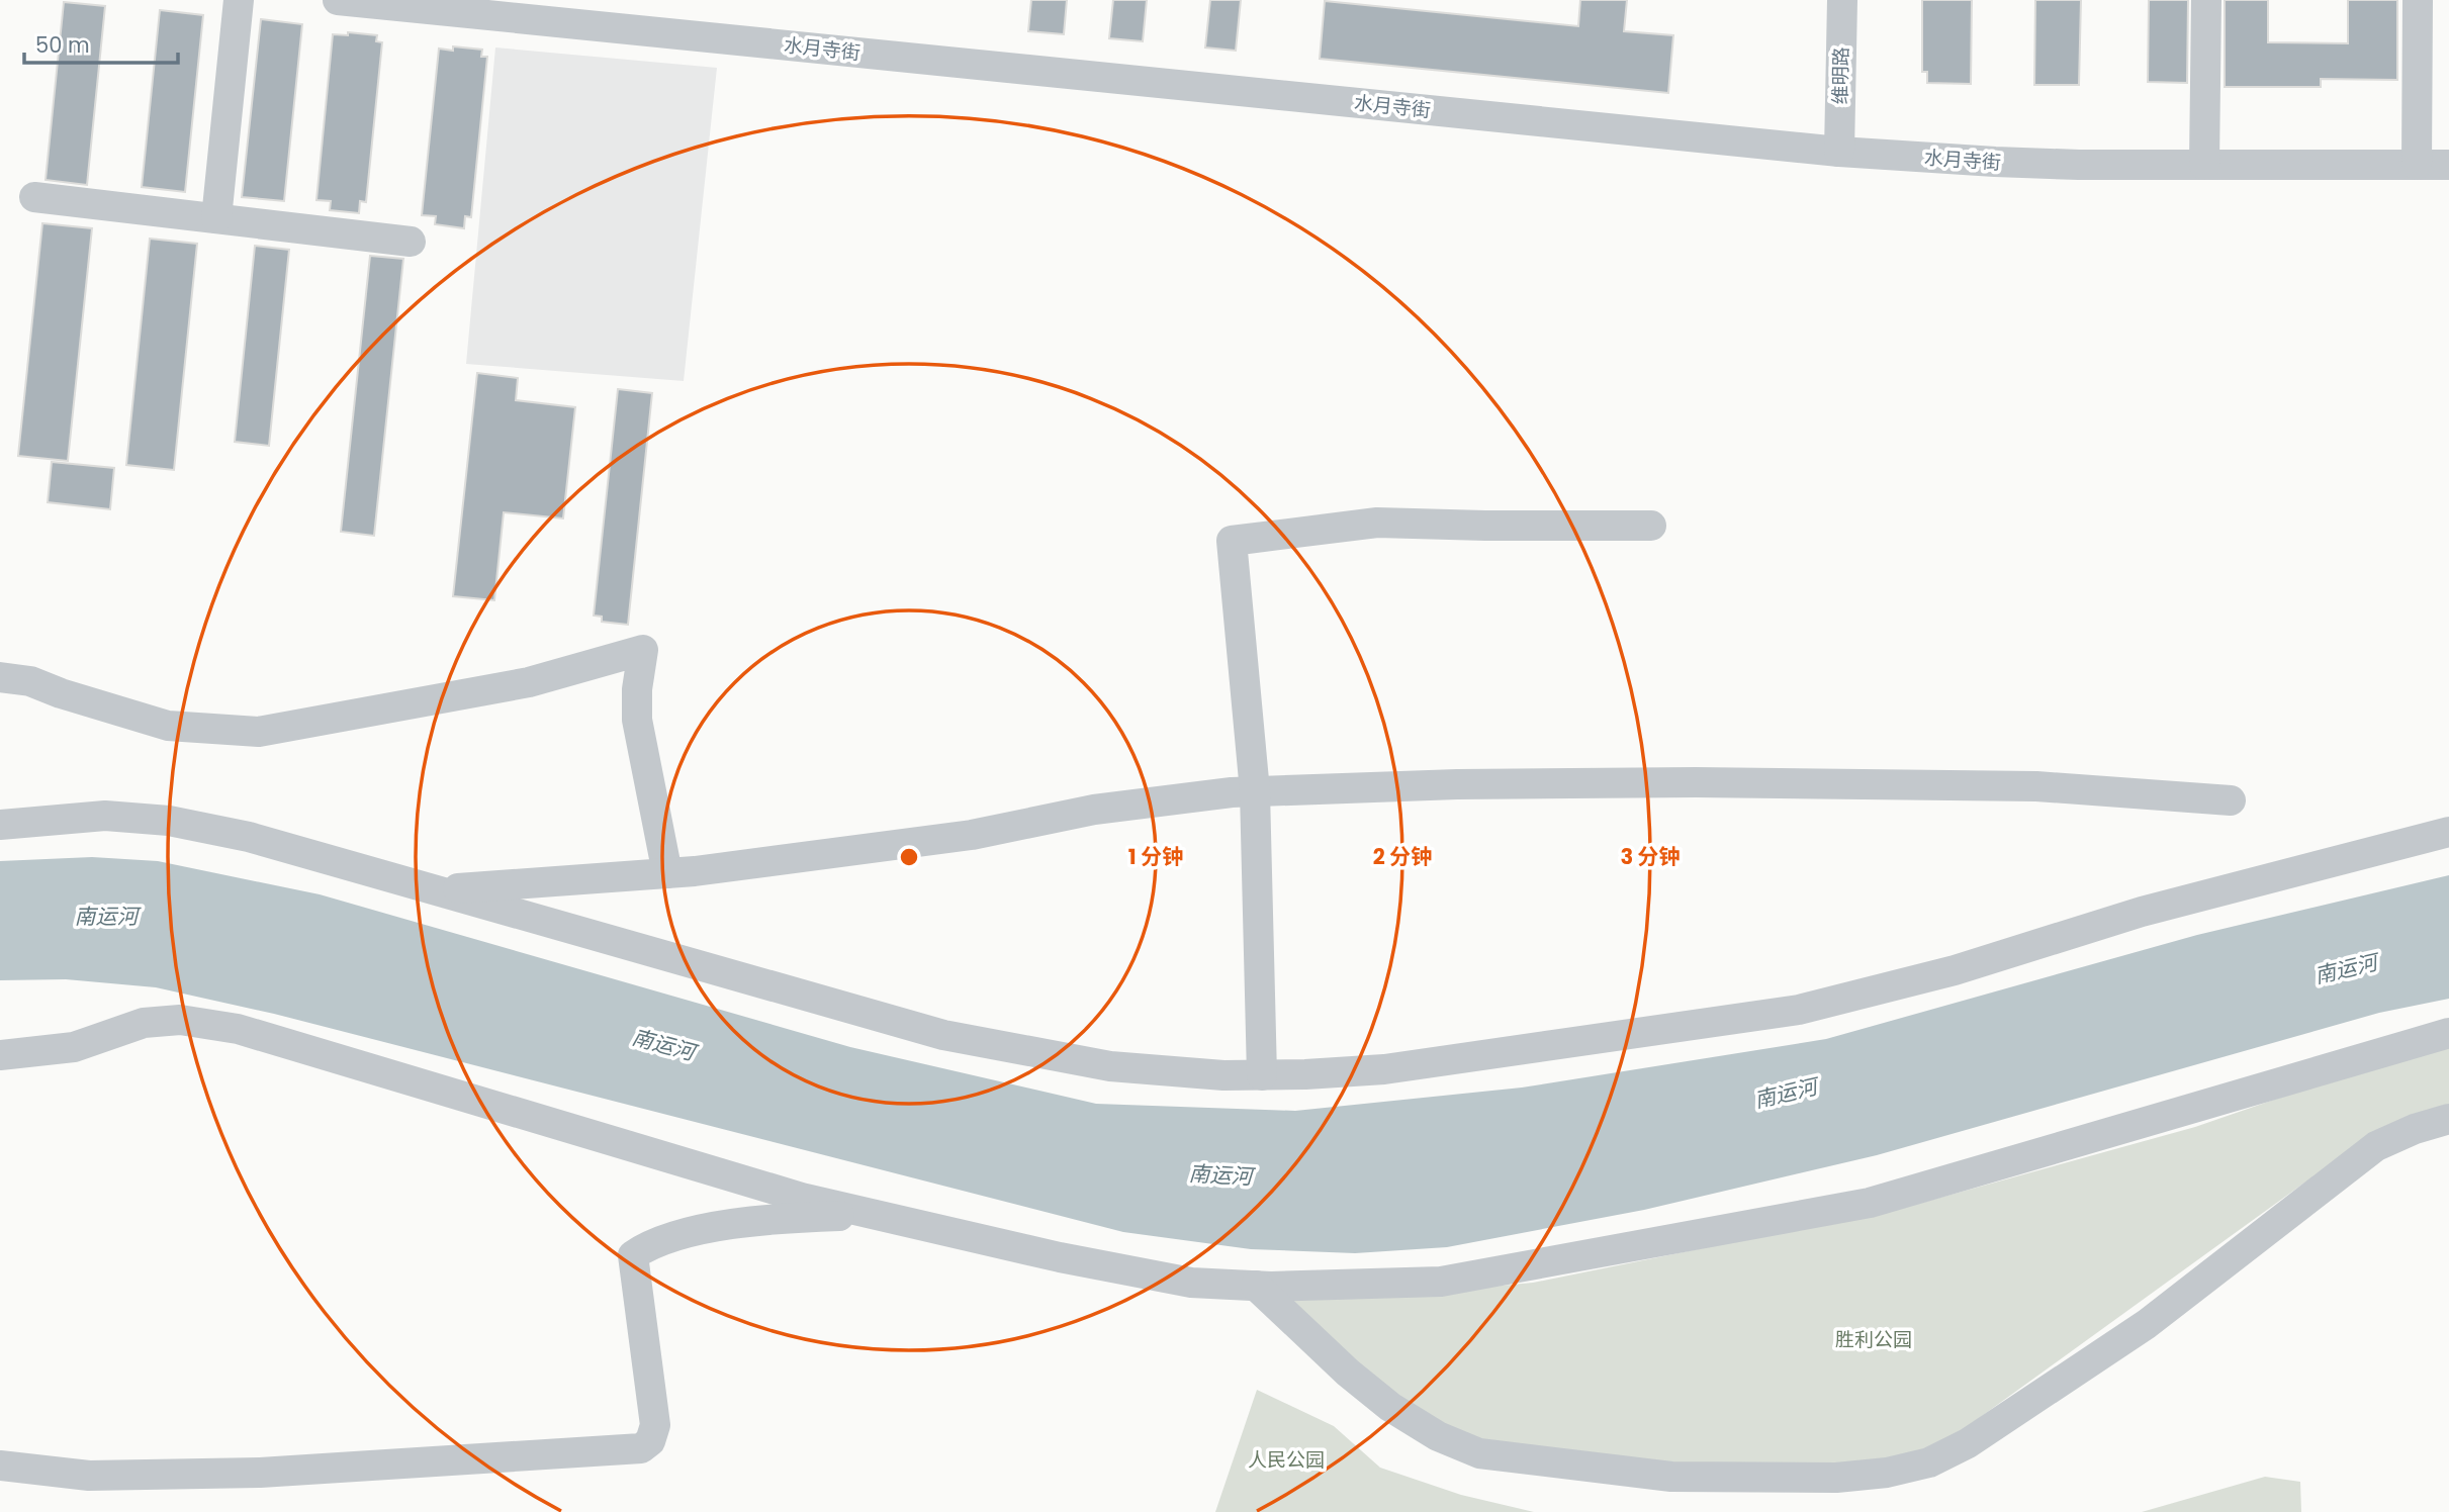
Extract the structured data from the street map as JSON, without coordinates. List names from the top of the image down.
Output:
{
  "streets": {
    "street": ["水月寺街", "维明路"]
  },
  "crossings": [
    ["水月寺街", "维明路"]
  ],
  "water": ["南运河"],
  "parks": ["胜利公园", "人民公园"],
  "scale_bar": "50 m",
  "rings": ["1 分钟", "2 分钟", "3 分钟"]
}
